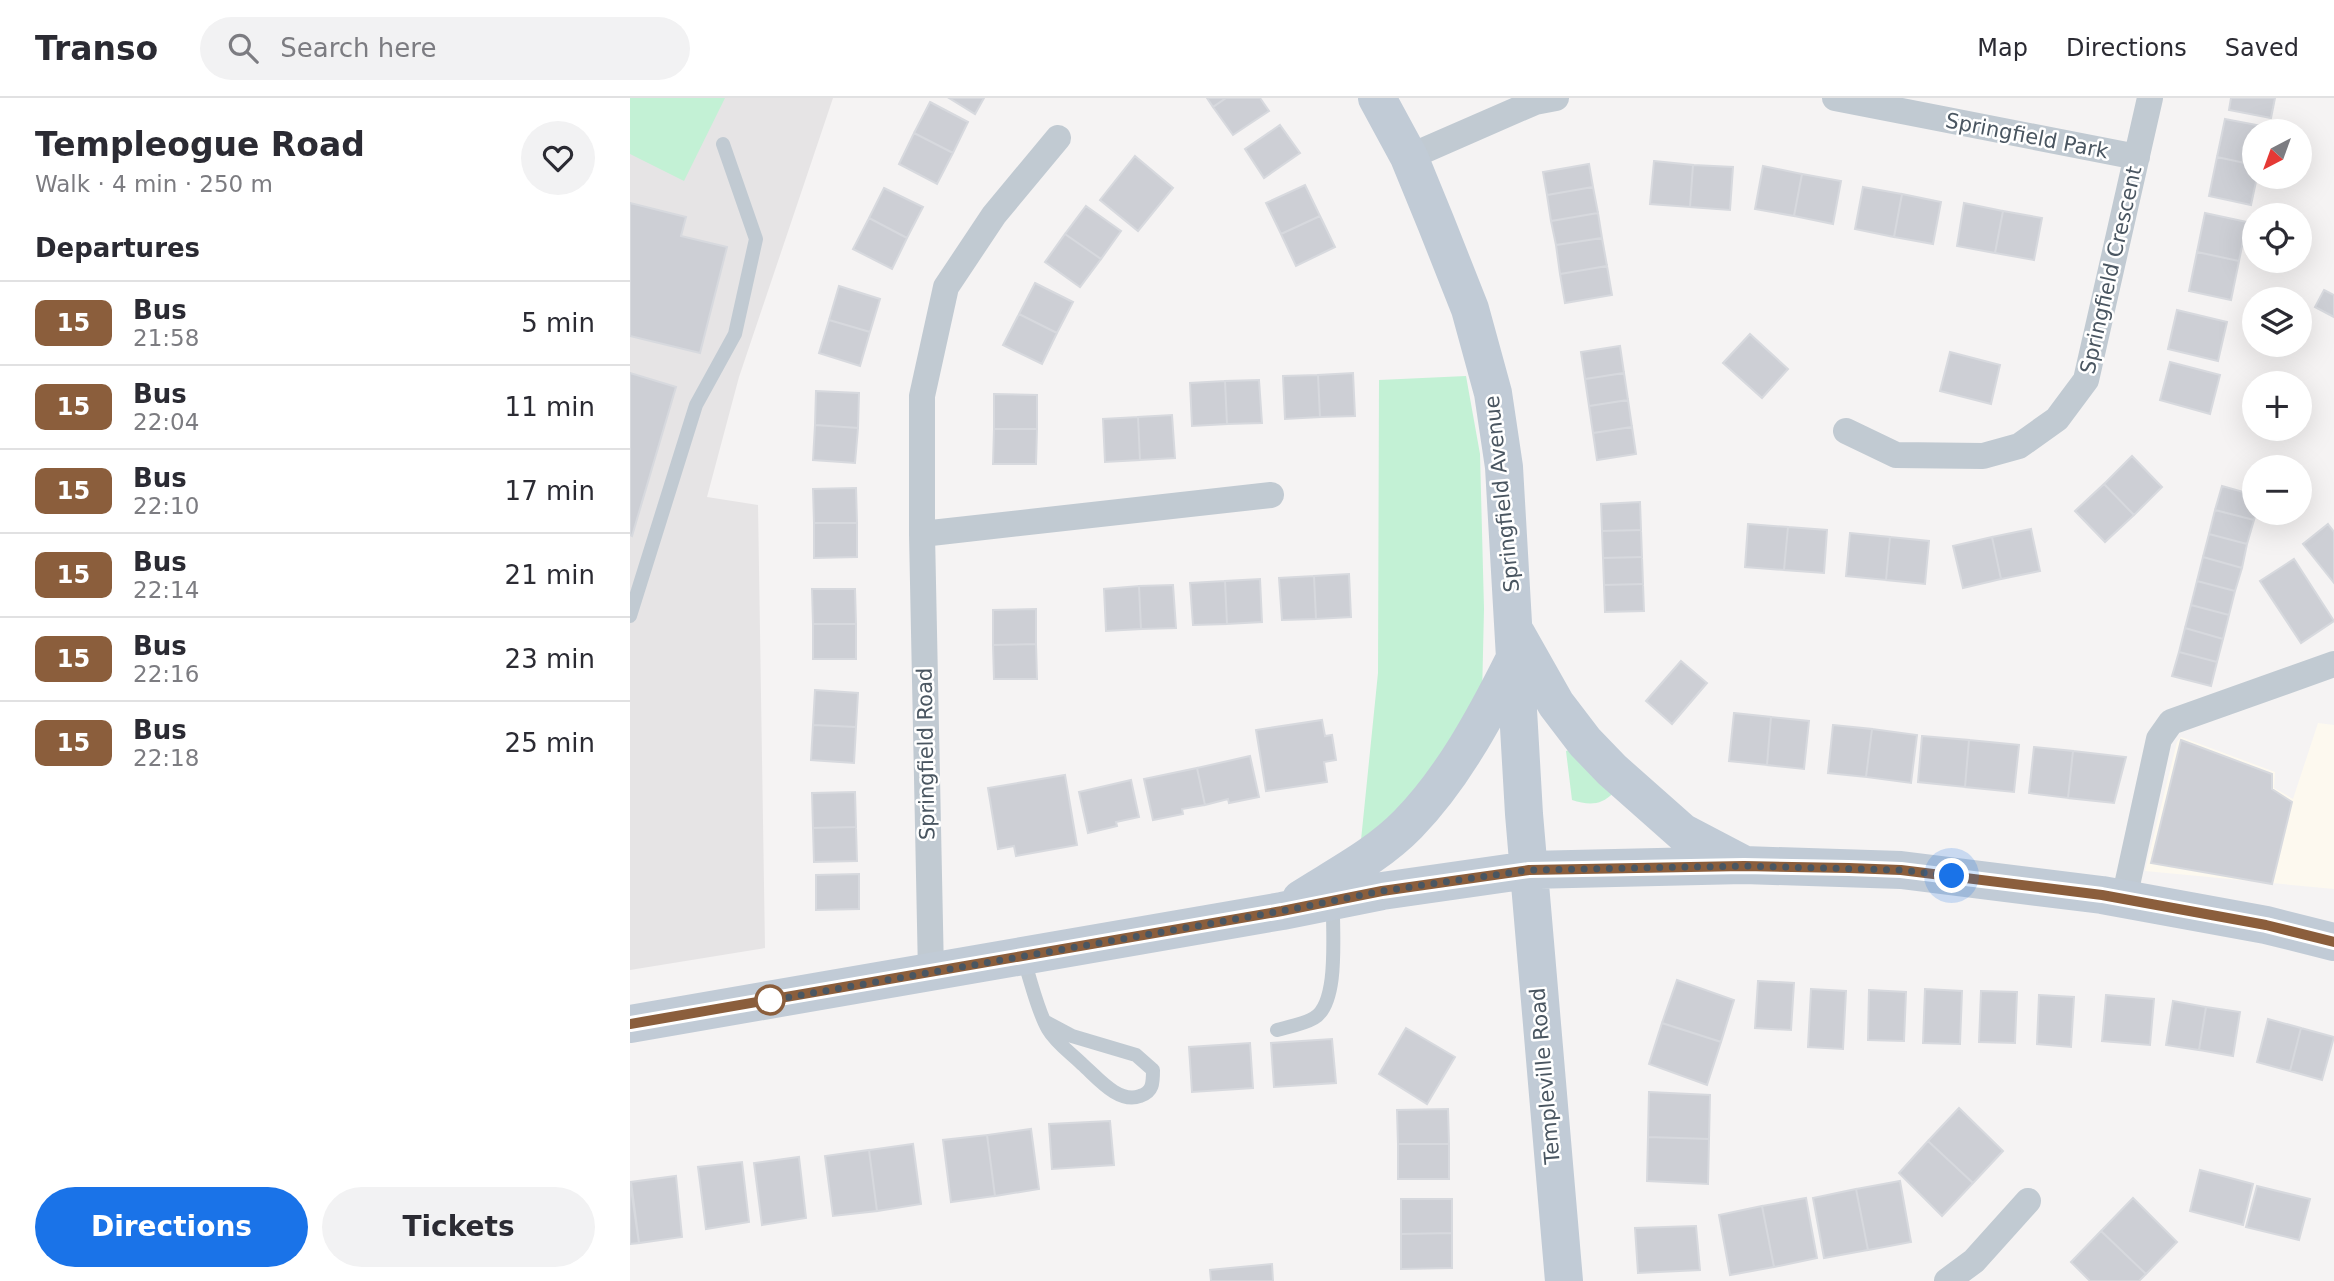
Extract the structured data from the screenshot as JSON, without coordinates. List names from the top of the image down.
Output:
{
  "streets": {
    "main road": ["Springfield Avenue", "Templeville Road"],
    "street": ["Springfield Park", "Springfield Crescent", "Springfield Road"]
  },
  "crossings": [
    ["Springfield Park", "Springfield Crescent"],
    ["Springfield Avenue", "Templeville Road"]
  ],
  "lines": ["bus line 15"],
  "north": "bottom left",
  "page": {
    "header": "Transo",
    "search": "Search here",
    "nav": ["Map", "Directions", "Saved"],
    "heading": [
      ["Templeogue Road", "Walk · 4 min · 250 m"],
      "Departures"
    ],
    "map_buttons": ["+", "−"],
    "list": [
      {
        "mark": "15",
        "name": "Bus",
        "note": "21:58",
        "value": "5 min"
      },
      {
        "mark": "15",
        "name": "Bus",
        "note": "22:04",
        "value": "11 min"
      },
      {
        "mark": "15",
        "name": "Bus",
        "note": "22:10",
        "value": "17 min"
      },
      {
        "mark": "15",
        "name": "Bus",
        "note": "22:14",
        "value": "21 min"
      },
      {
        "mark": "15",
        "name": "Bus",
        "note": "22:16",
        "value": "23 min"
      },
      {
        "mark": "15",
        "name": "Bus",
        "note": "22:18",
        "value": "25 min"
      }
    ],
    "buttons": ["Directions", "Tickets"]
  }
}
